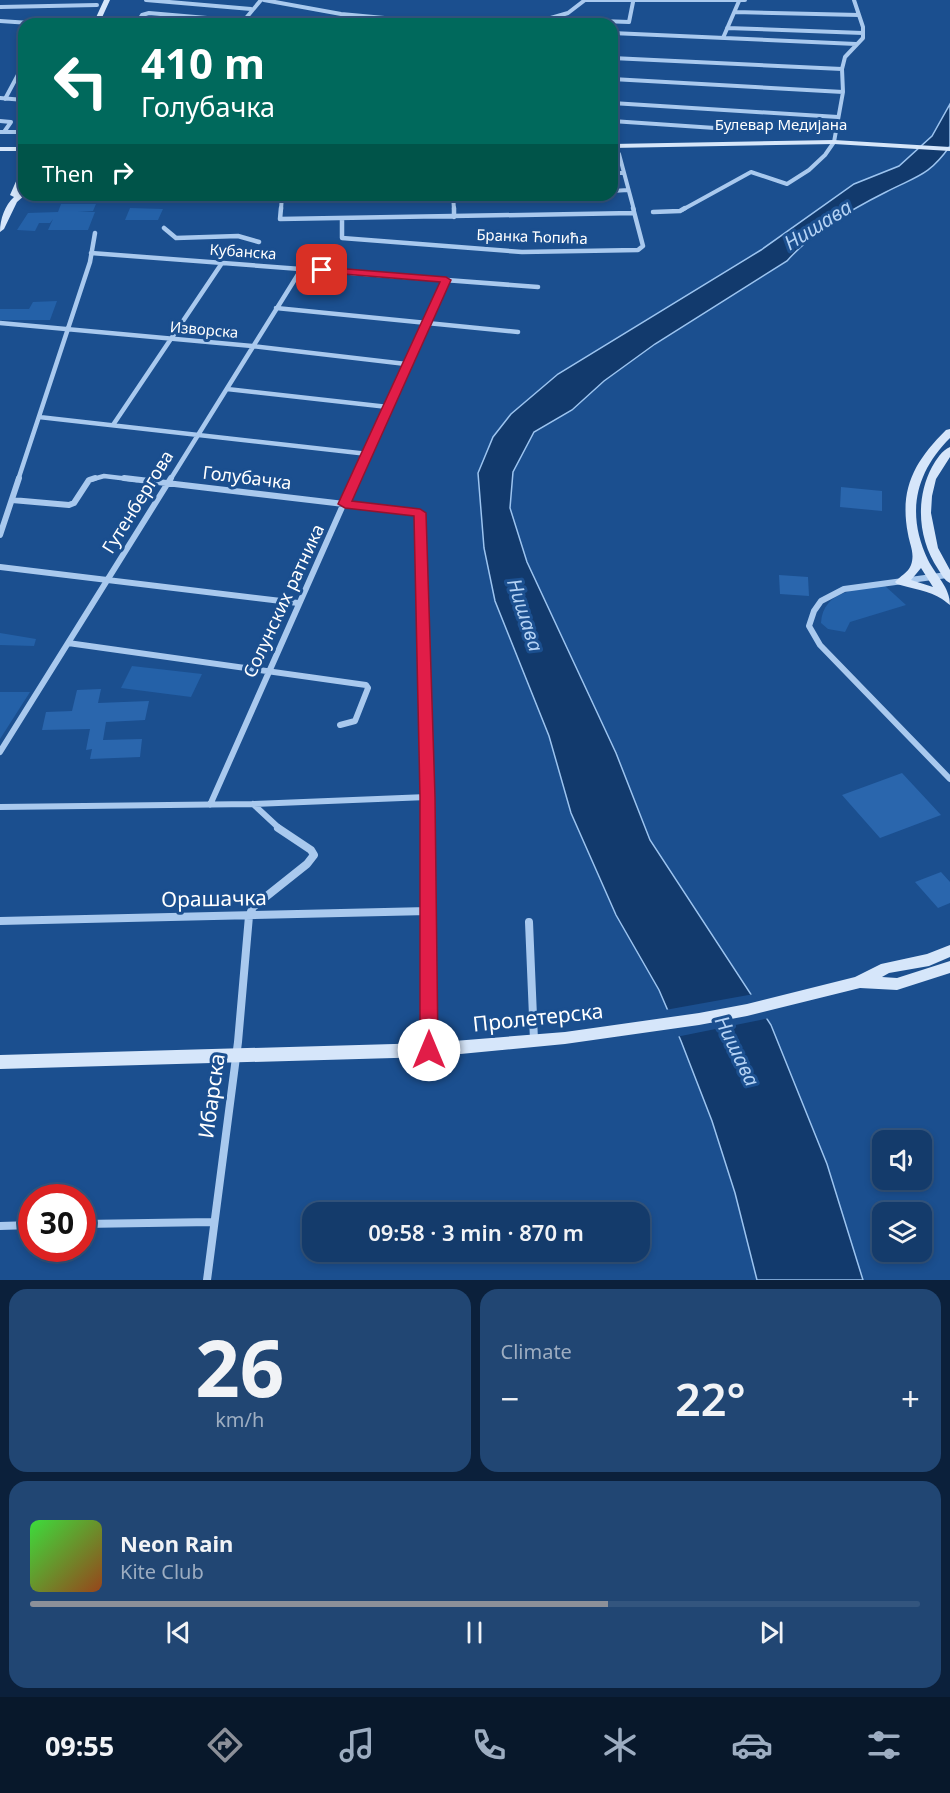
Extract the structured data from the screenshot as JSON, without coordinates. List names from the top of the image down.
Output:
{
  "streets": {
    "street": [
      "Булевар Медијана",
      "Бранка Ћопића",
      "Кубанска",
      "Изворска",
      "Голубачка",
      "Гутенбергова",
      "Солунских ратника",
      "Орашачка",
      "Пролетерска",
      "Ибарска"
    ]
  },
  "crossings": [
    ["Кубанска", "Гутенбергова"],
    ["Кубанска", "Солунских ратника"],
    ["Изворска", "Гутенбергова"],
    ["Изворска", "Солунских ратника"],
    ["Голубачка", "Гутенбергова"],
    ["Голубачка", "Солунских ратника"],
    ["Орашачка", "Ибарска"],
    ["Пролетерска", "Ибарска"]
  ],
  "water": ["Нишава"],
  "page": {
    "turn": ["410 m", "Голубачка"],
    "then": "Then",
    "limit": "30",
    "trip": "09:58 · 3 min · 870 m",
    "tile": [
      ["26", "km/h"],
      "Climate"
    ],
    "heat": ["−", "22°", "+"],
    "song": ["Neon Rain", "Kite Club"],
    "tabs": "09:55"
  }
}
